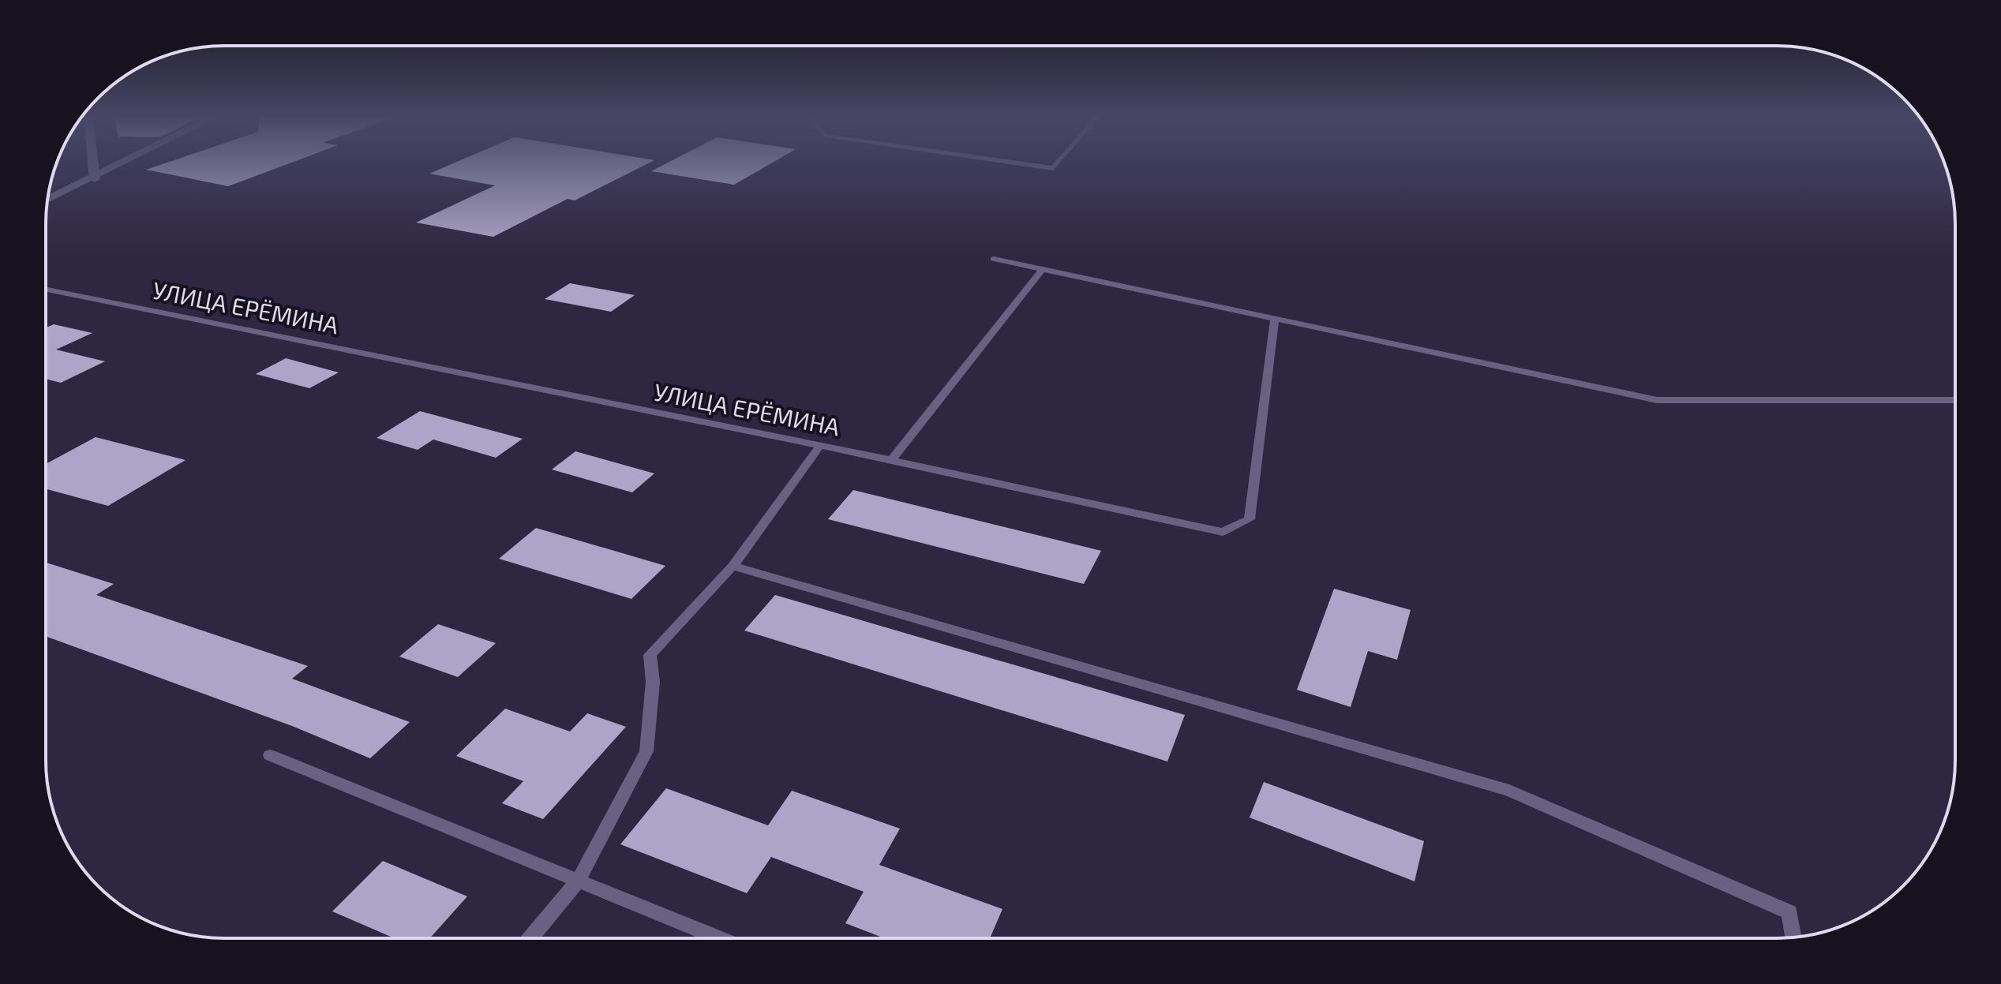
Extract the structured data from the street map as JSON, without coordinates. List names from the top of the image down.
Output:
{
  "streets": {
    "lane": ["УЛИЦА ЕРЁМИНА"]
  }
}
